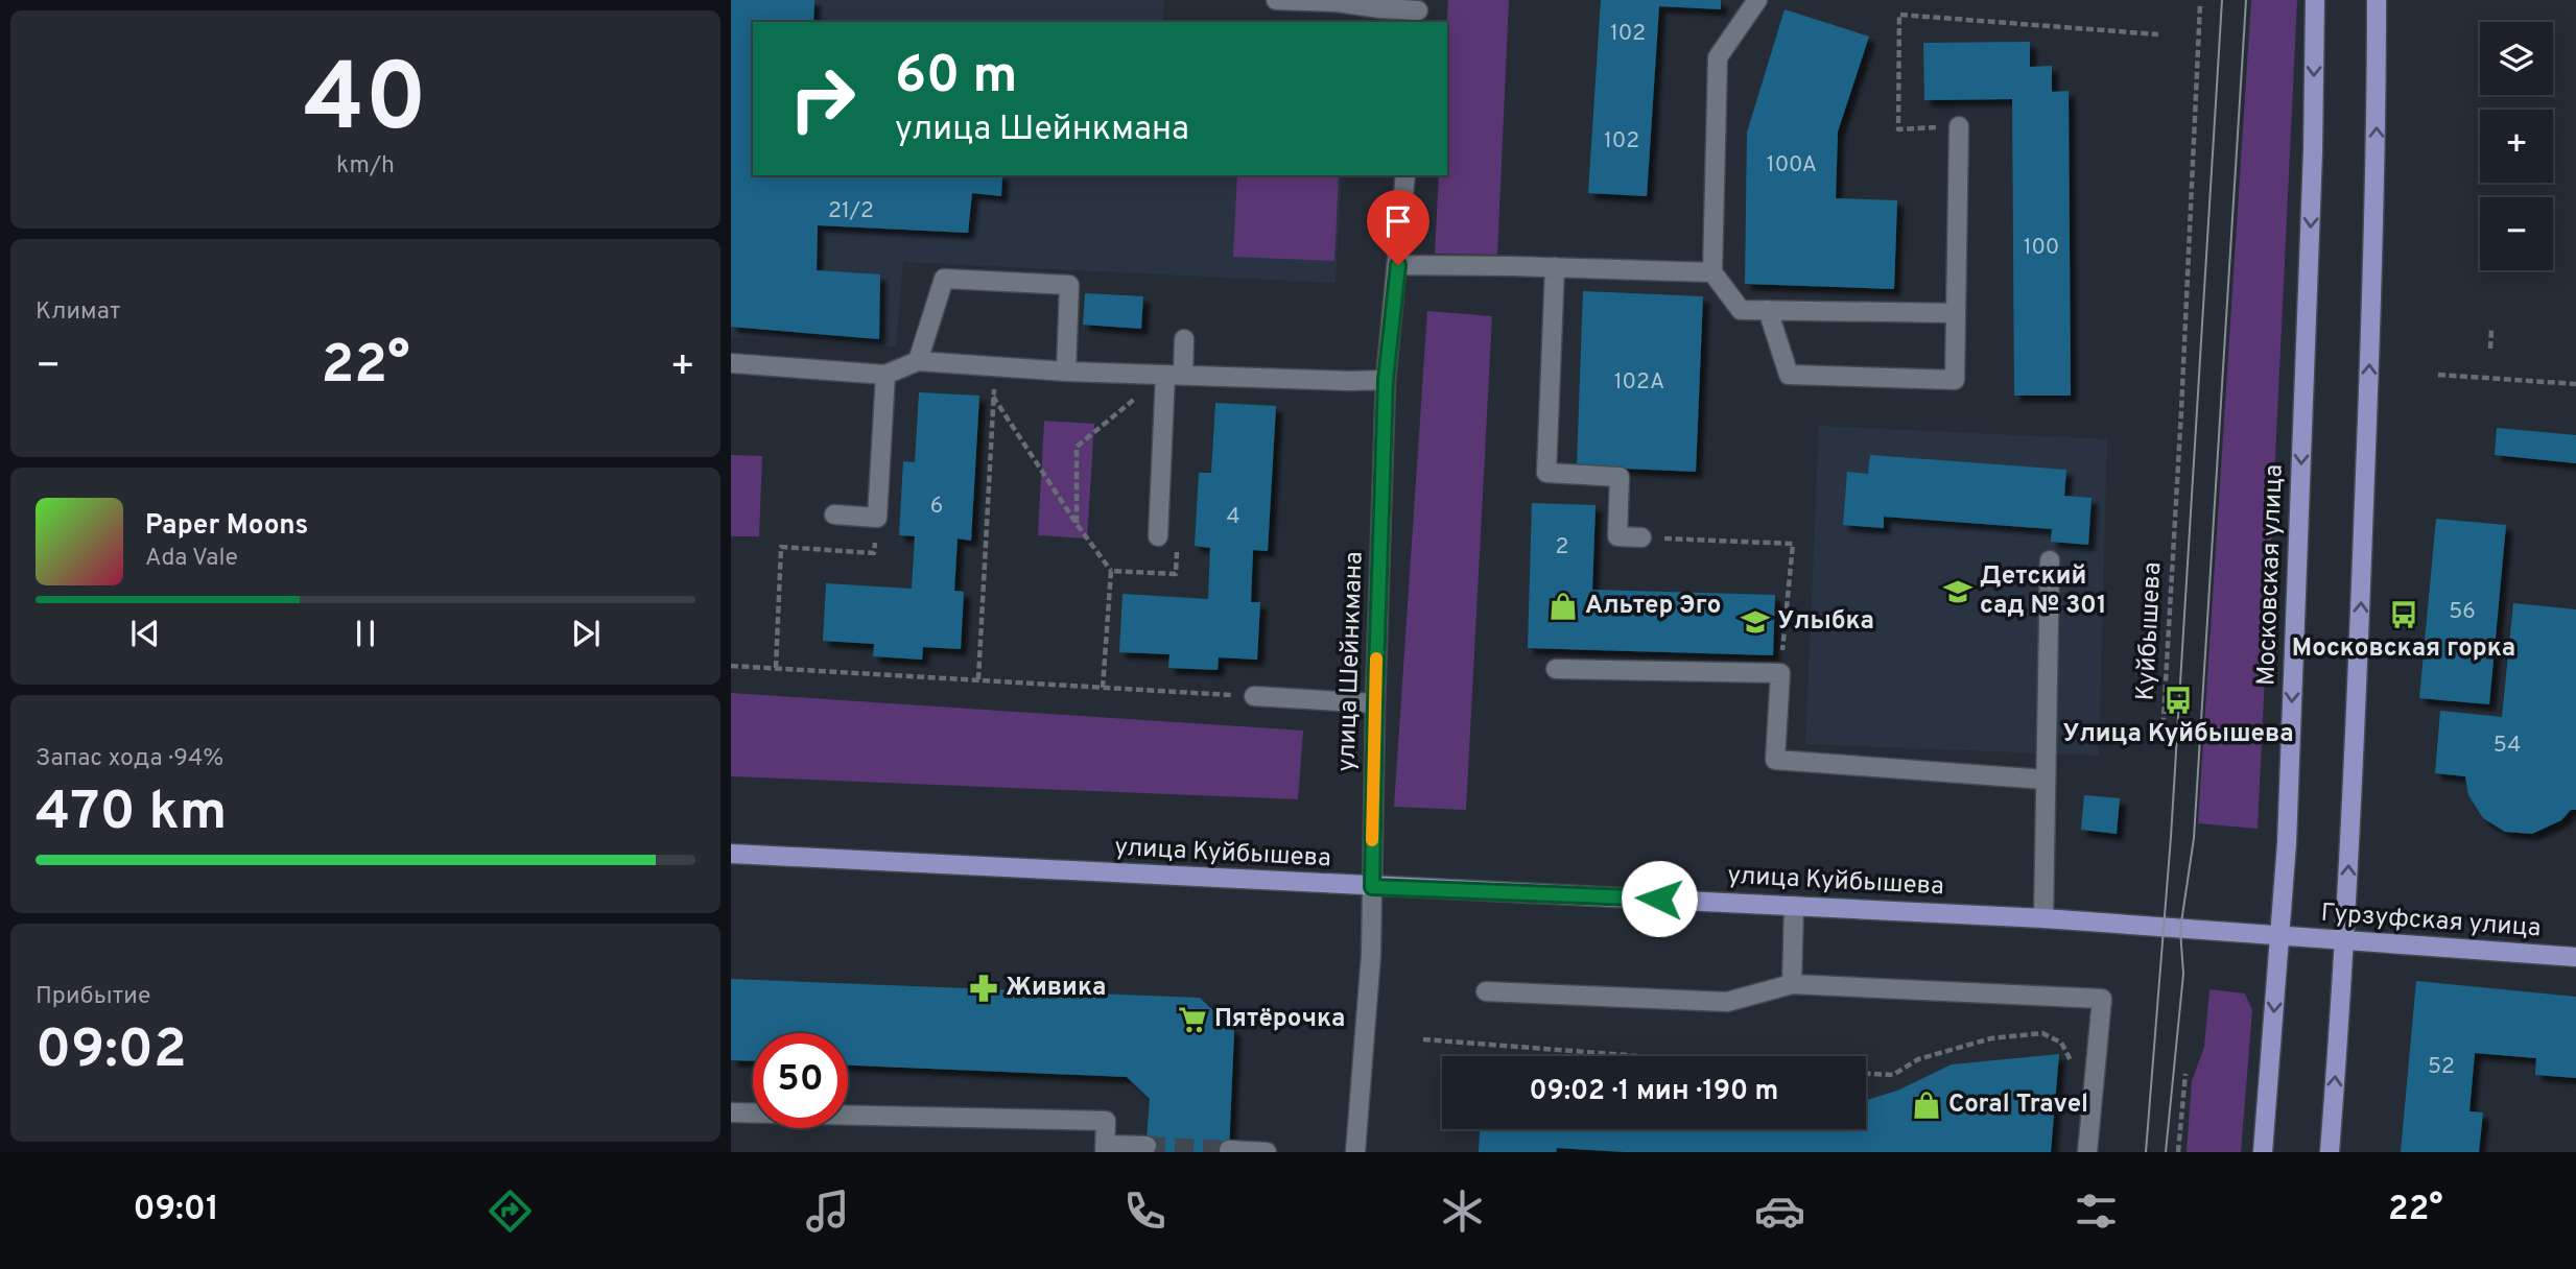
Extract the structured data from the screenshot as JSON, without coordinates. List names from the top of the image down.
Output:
{
  "streets": {
    "main road": ["Московская улица", "улица Куйбышева", "Гурзуфская улица"],
    "street": ["улица Шейнкмана"],
    "path": ["Куйбышева"]
  },
  "crossings": [
    ["Московская улица", "улица Куйбышева"],
    ["Московская улица", "Гурзуфская улица"],
    ["улица Шейнкмана", "улица Куйбышева"],
    ["улица Куйбышева", "Гурзуфская улица"]
  ],
  "places": {
    "school or university": ["Детский сад № 301", "Улыбка"],
    "shop": ["Альтер Эго", "Coral Travel"],
    "bus stop": ["Московская горка", "Улица Куйбышева"],
    "pharmacy": ["Живика"],
    "supermarket": ["Пятёрочка"]
  },
  "house_numbers": [
    "102",
    "102",
    "100А",
    "21/2",
    "100",
    "102А",
    "6",
    "4",
    "2",
    "56",
    "54",
    "52"
  ],
  "page": {
    "tile": [
      ["40", "km/h"],
      "Климат",
      ["Запас хода · 94%", "470 km"],
      ["Прибытие", "09:02"]
    ],
    "map_buttons": ["+", "−"],
    "turn": ["60 m", "улица Шейнкмана"],
    "heat": ["−", "22°", "+"],
    "song": ["Paper Moons", "Ada Vale"],
    "limit": "50",
    "trip": "09:02 · 1 мин · 190 m",
    "tabs": ["09:01", "22°"]
  }
}
